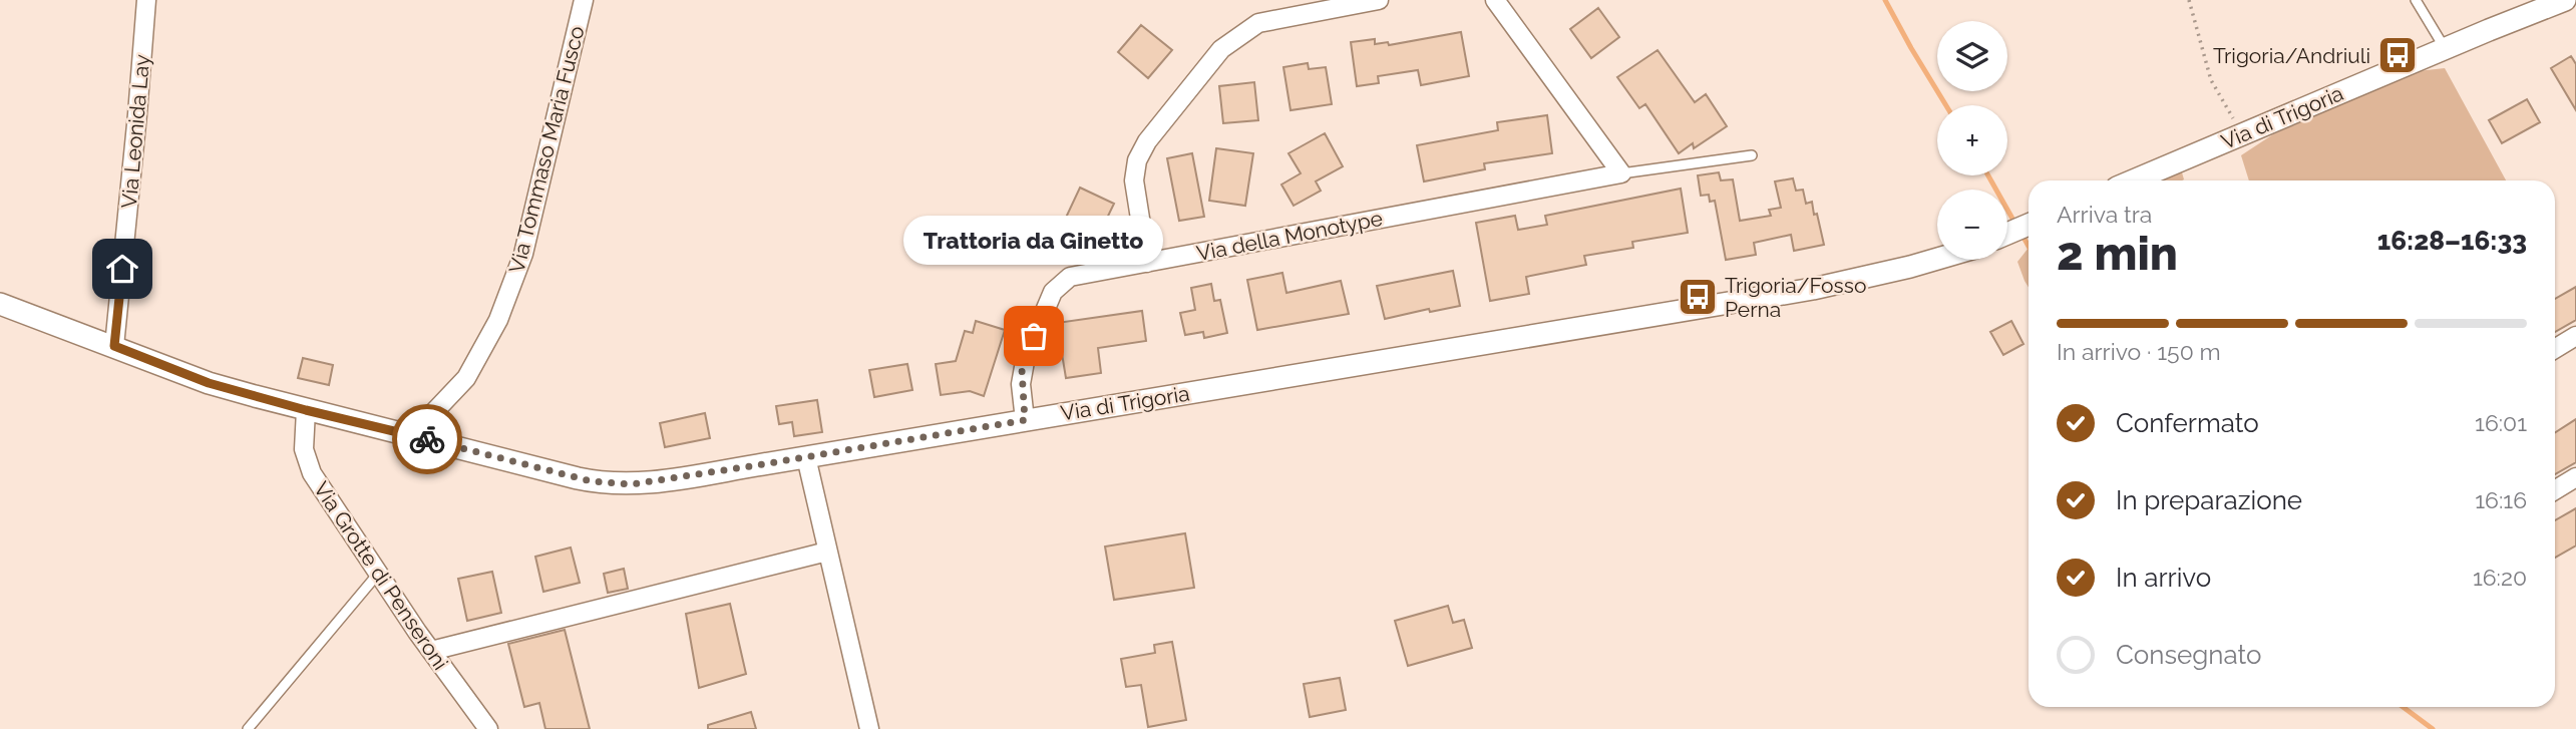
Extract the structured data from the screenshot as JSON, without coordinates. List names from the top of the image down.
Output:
{
  "streets": {
    "street": [
      "Via di Trigoria",
      "Via Leonida Lay",
      "Via Tommaso Maria Fusco",
      "Via della Monotype",
      "Via Grotte di Penseroni"
    ]
  },
  "crossings": [
    ["Via di Trigoria", "Via Leonida Lay"],
    ["Via di Trigoria", "Via Tommaso Maria Fusco"],
    ["Via di Trigoria", "Via della Monotype"],
    ["Via di Trigoria", "Via Grotte di Penseroni"]
  ],
  "places": {
    "bus stop": ["Trigoria/Andriuli", "Trigoria/Fosso Perna"],
    "other": ["Trattoria da Ginetto"]
  },
  "page": {
    "map_buttons": ["+", "−"],
    "heading": ["2 min", "Arriva tra", "16:28–16:33"],
    "bubble": "Trattoria da Ginetto",
    "bar": "In arrivo · 150 m",
    "list": [
      ["Confermato", "16:01"],
      ["In preparazione", "16:16"],
      ["In arrivo", "16:20"],
      "Consegnato"
    ]
  }
}
